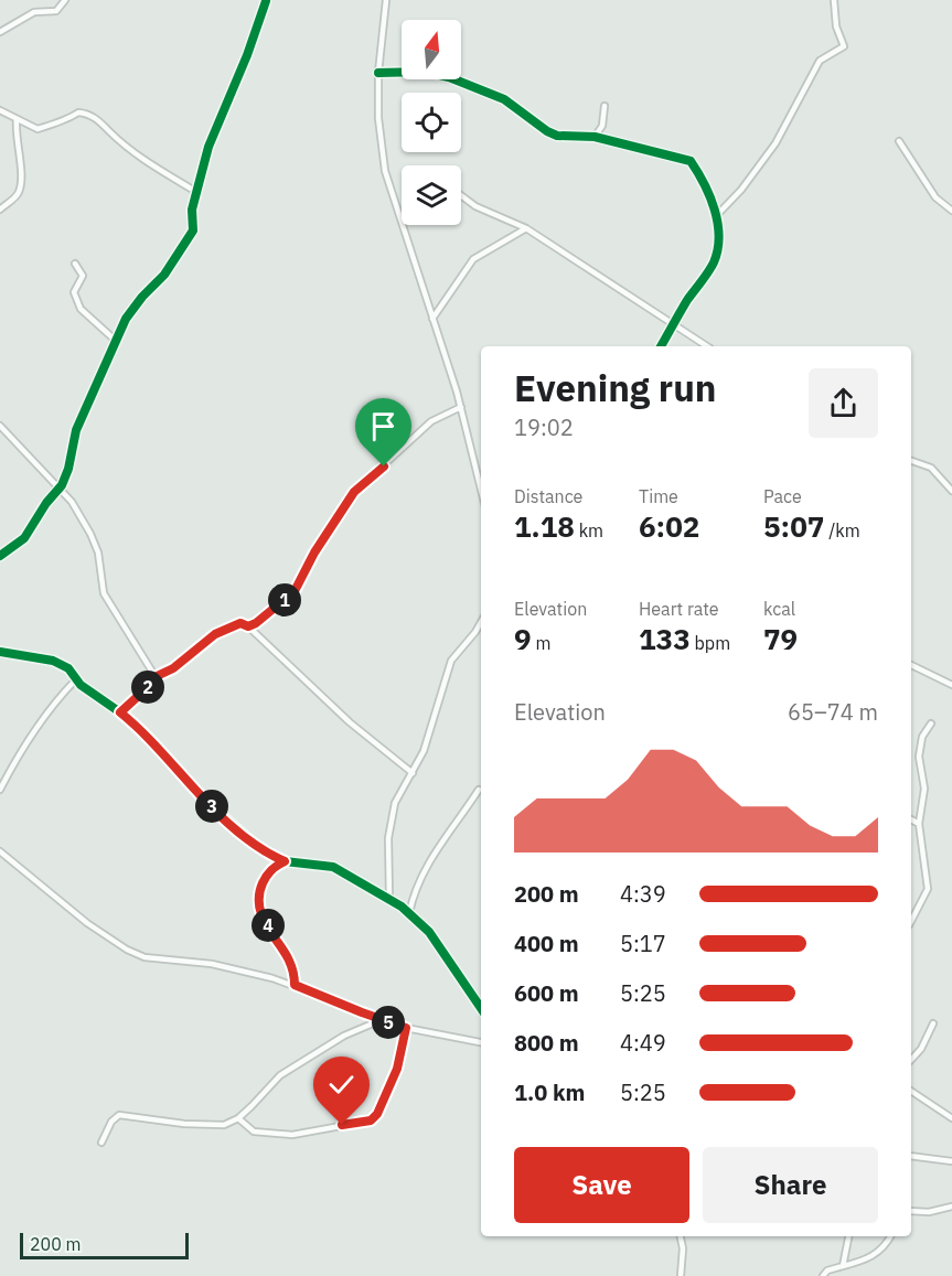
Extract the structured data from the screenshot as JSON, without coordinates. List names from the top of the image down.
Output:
{
  "scale_bar": "200 m",
  "north": "top",
  "page": {
    "heading": ["Evening run", "19:02"],
    "stats": [
      ["Distance", "1.18 km"],
      ["Time", "6:02"],
      ["Pace", "5:07 /km"],
      ["Elevation", "9 m"],
      ["Heart rate", "133 bpm"],
      ["kcal", "79"]
    ],
    "pins": [
      "1",
      "2",
      "3",
      "4",
      "5"
    ],
    "chart": ["Elevation", "65–74 m"],
    "list": [
      {
        "name": "200 m",
        "note": "4:39"
      },
      {
        "name": "400 m",
        "note": "5:17"
      },
      {
        "name": "600 m",
        "note": "5:25"
      },
      {
        "name": "800 m",
        "note": "4:49"
      },
      {
        "name": "1.0 km",
        "note": "5:25"
      }
    ],
    "buttons": ["Save", "Share"],
    "scale": "200 m"
  }
}
